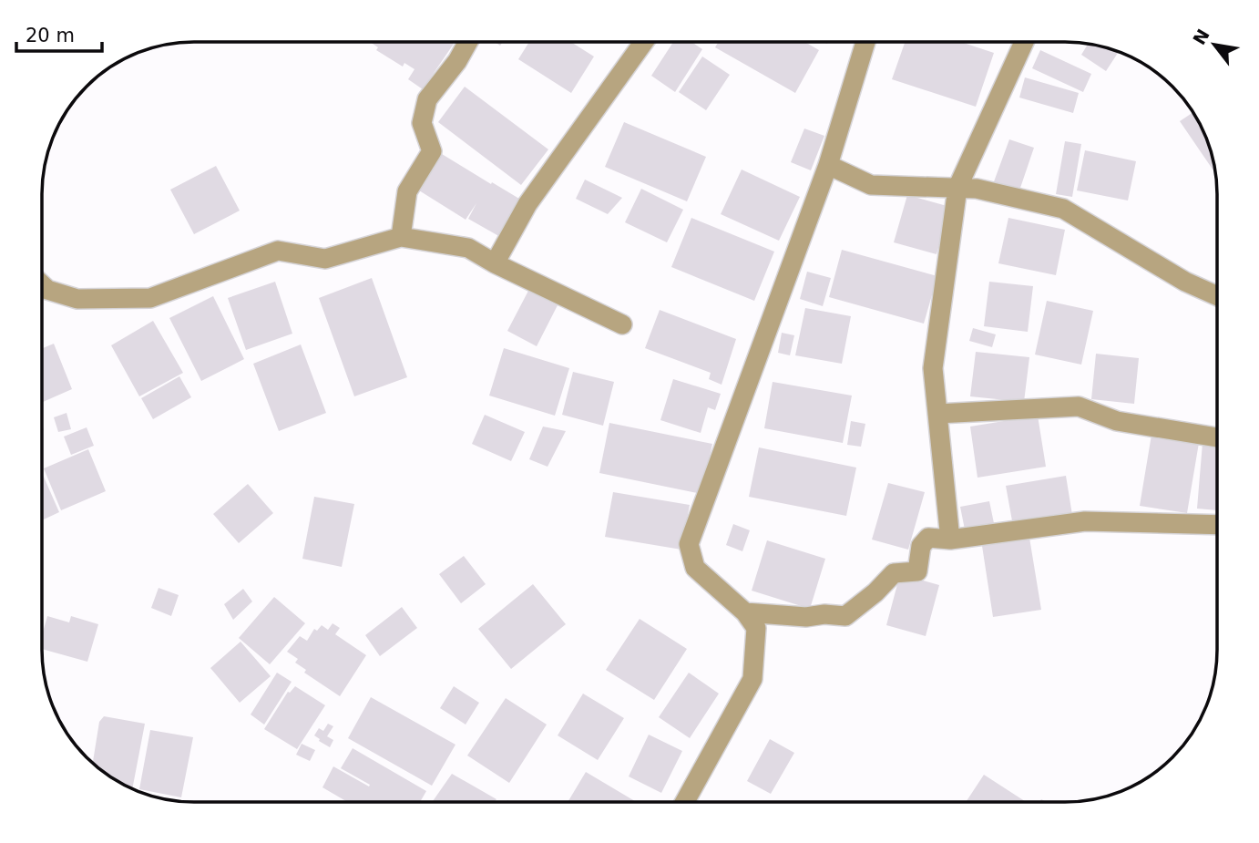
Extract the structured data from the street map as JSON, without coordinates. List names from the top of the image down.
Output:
{
  "scale_bar": "20 m",
  "north": "top left"
}
